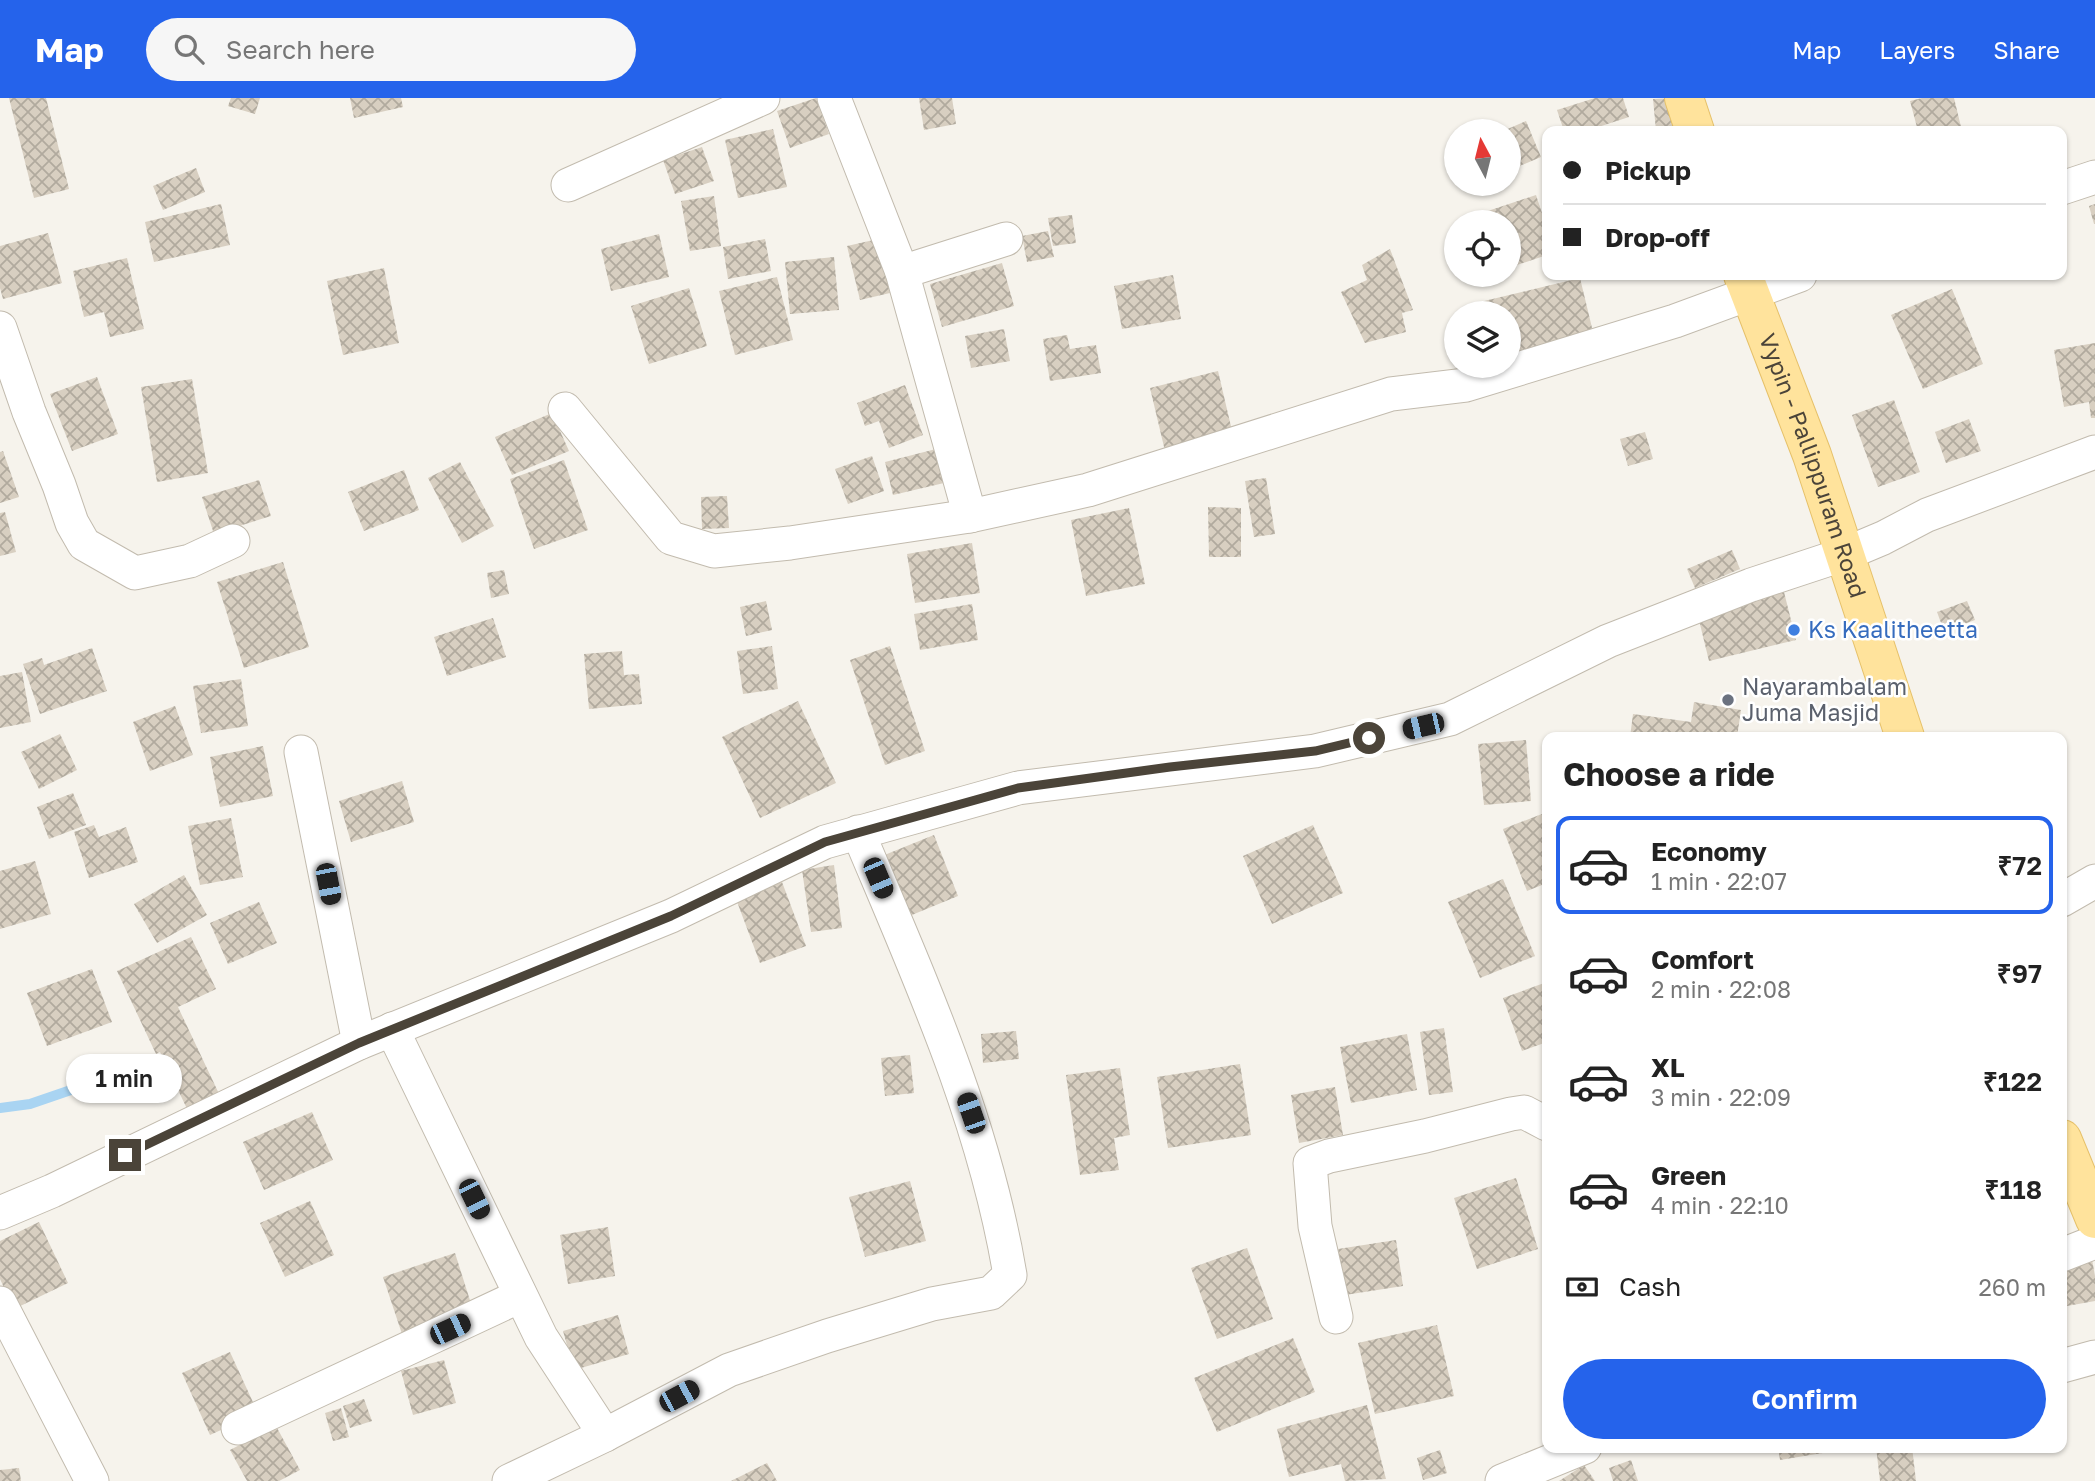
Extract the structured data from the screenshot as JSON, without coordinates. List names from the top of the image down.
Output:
{
  "streets": {
    "main road": ["Vypin - Pallippuram Road"]
  },
  "places": ["Ks Kaalitheetta", "Nayarambalam Juma Masjid"],
  "north": "top",
  "page": {
    "header": "Map",
    "search": "Search here",
    "nav": ["Map", "Layers", "Share"],
    "banner": ["Pickup", "Drop-off"],
    "heading": "Choose a ride",
    "list": [
      {
        "name": "Economy",
        "note": "1 min · 22:07",
        "value": "₹72"
      },
      {
        "name": "Comfort",
        "note": "2 min · 22:08",
        "value": "₹97"
      },
      {
        "name": "XL",
        "note": "3 min · 22:09",
        "value": "₹122"
      },
      {
        "name": "Green",
        "note": "4 min · 22:10",
        "value": "₹118"
      }
    ],
    "bubble": "1 min",
    "pay": ["Cash", "260 m"],
    "buttons": "Confirm"
  }
}
